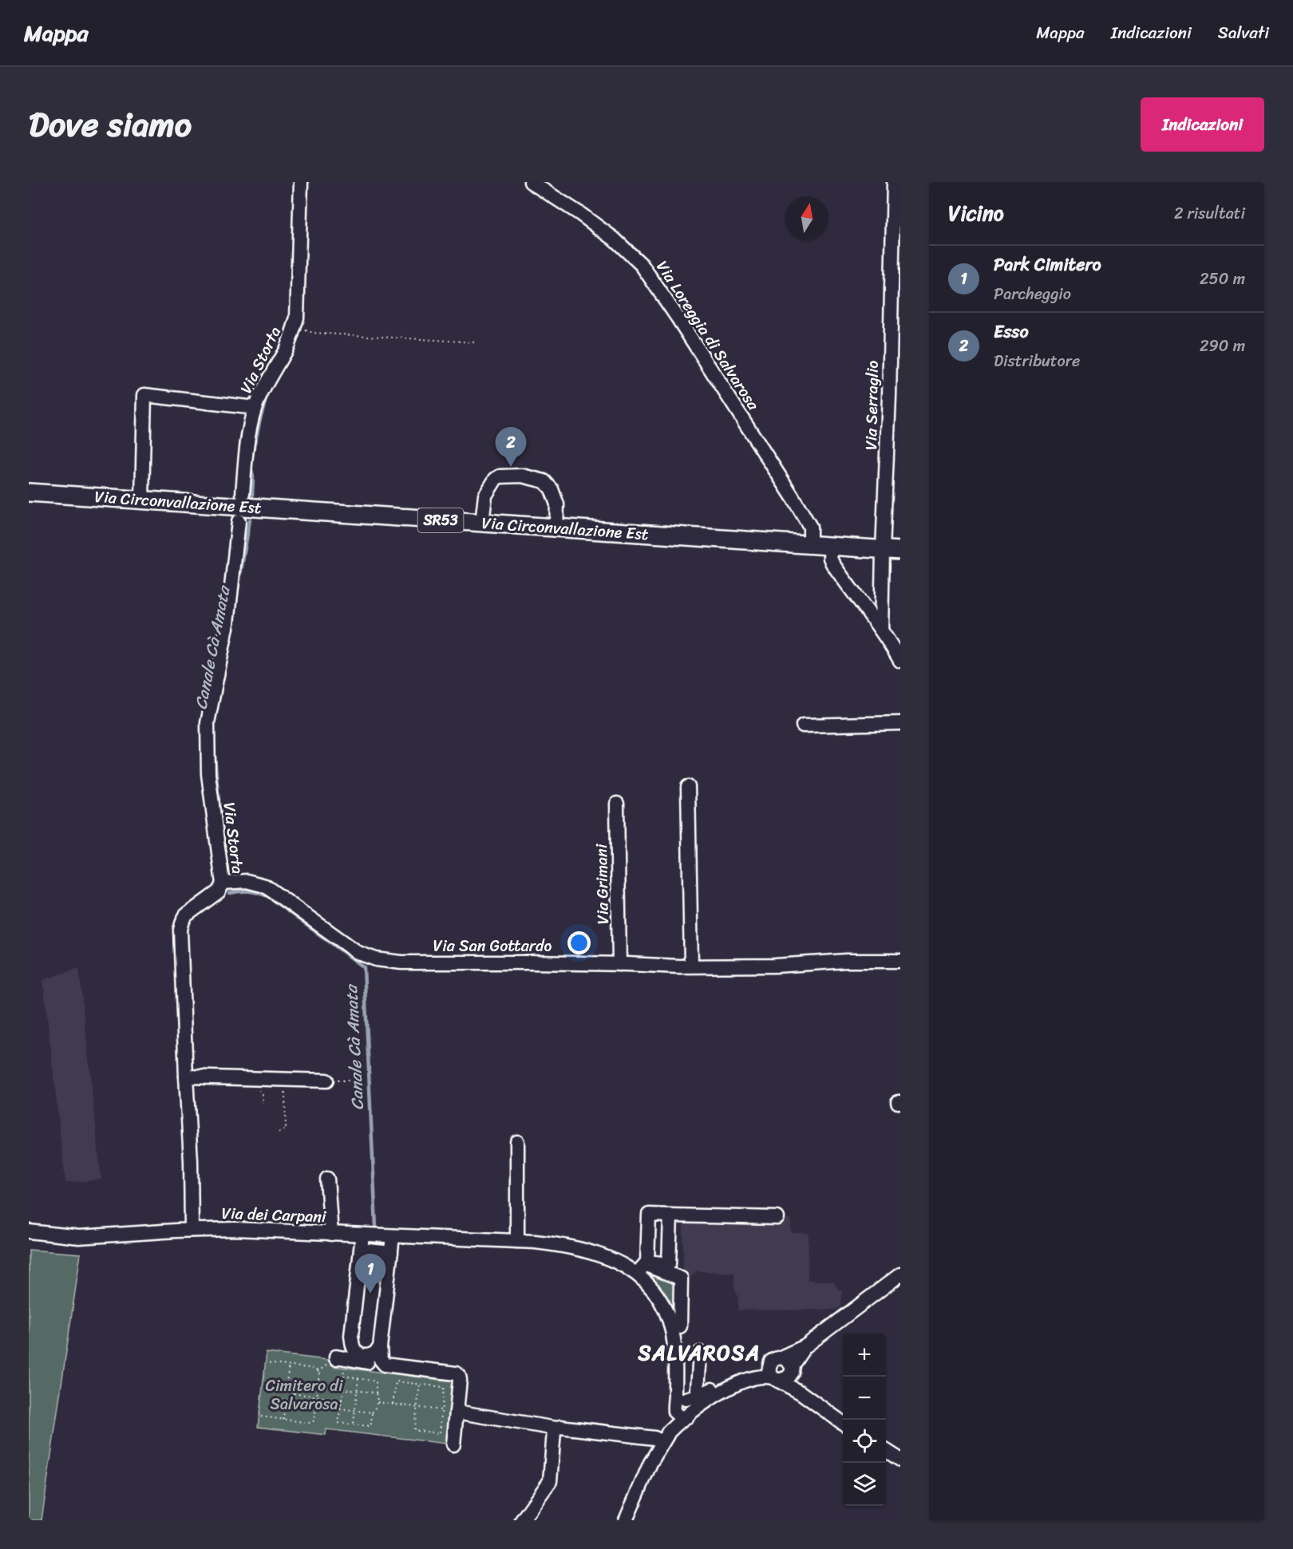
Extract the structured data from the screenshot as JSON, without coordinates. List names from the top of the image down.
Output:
{
  "streets": {
    "main road": ["Via Circonvallazione Est", "SR53"],
    "street": [
      "Via Loreggia di Salvarosa",
      "Via Storta",
      "Via Serraglio",
      "Via Grimani",
      "Via San Gottardo",
      "Via dei Carpani"
    ]
  },
  "crossings": [
    ["Via Loreggia di Salvarosa", "Via Circonvallazione Est"],
    ["Via Storta", "Via San Gottardo"],
    ["Via Storta", "Via dei Carpani"],
    ["Via Serraglio", "Via Circonvallazione Est"],
    ["Via Grimani", "Via San Gottardo"]
  ],
  "districts": ["SALVAROSA"],
  "water": ["Canale Cà Amata"],
  "parks": ["Cimitero di Salvarosa"],
  "north": "top",
  "page": {
    "header": "Mappa",
    "nav": ["Mappa", "Indicazioni", "Salvati"],
    "title": "Dove siamo",
    "buttons": "Indicazioni",
    "heading": ["Vicino", "2 risultati"],
    "list": [
      {
        "mark": "1",
        "name": "Park Cimitero",
        "note": "Parcheggio",
        "value": "250 m"
      },
      {
        "mark": "2",
        "name": "Esso",
        "note": "Distributore",
        "value": "290 m"
      }
    ],
    "pins": ["2", "1"],
    "map_buttons": ["+", "−"]
  }
}
